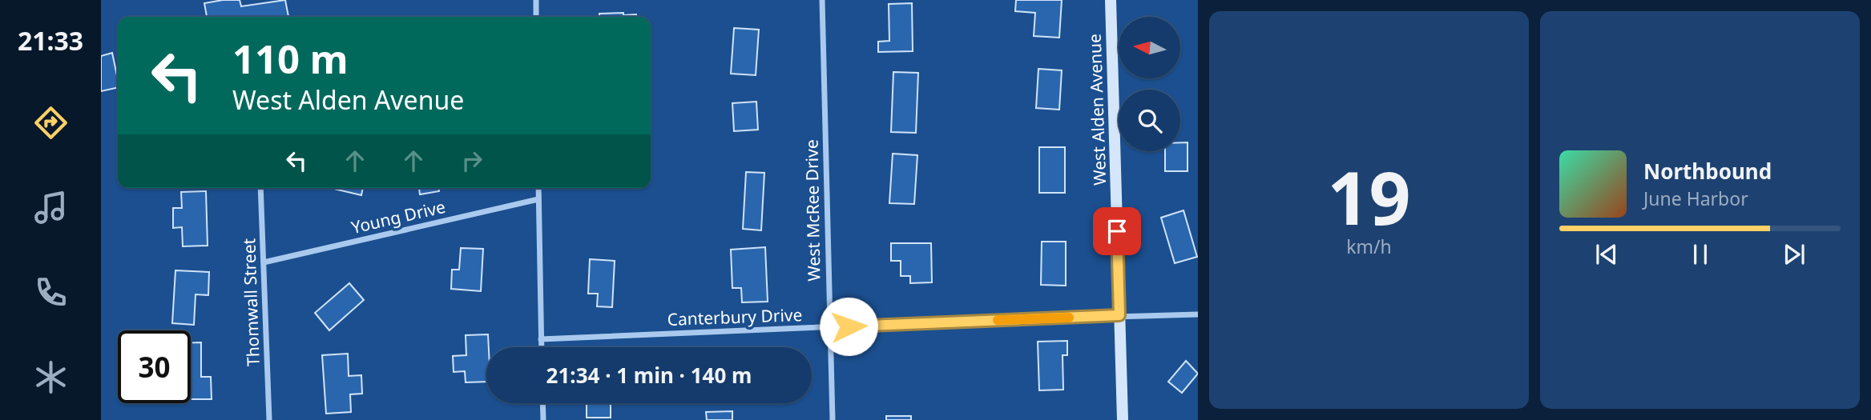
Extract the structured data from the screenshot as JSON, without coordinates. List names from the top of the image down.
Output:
{
  "streets": {
    "street": [
      "West Alden Avenue",
      "West McRee Drive",
      "Young Drive",
      "Thomwall Street",
      "Canterbury Drive"
    ]
  },
  "crossings": [
    ["West Alden Avenue", "Canterbury Drive"],
    ["West McRee Drive", "Canterbury Drive"],
    ["Young Drive", "Thomwall Street"]
  ],
  "north": "left",
  "page": {
    "tabs": "21:33",
    "tile": ["19", "km/h"],
    "turn": ["110 m", "West Alden Avenue"],
    "song": ["Northbound", "June Harbor"],
    "limit": "30",
    "trip": "21:34 · 1 min · 140 m"
  }
}
